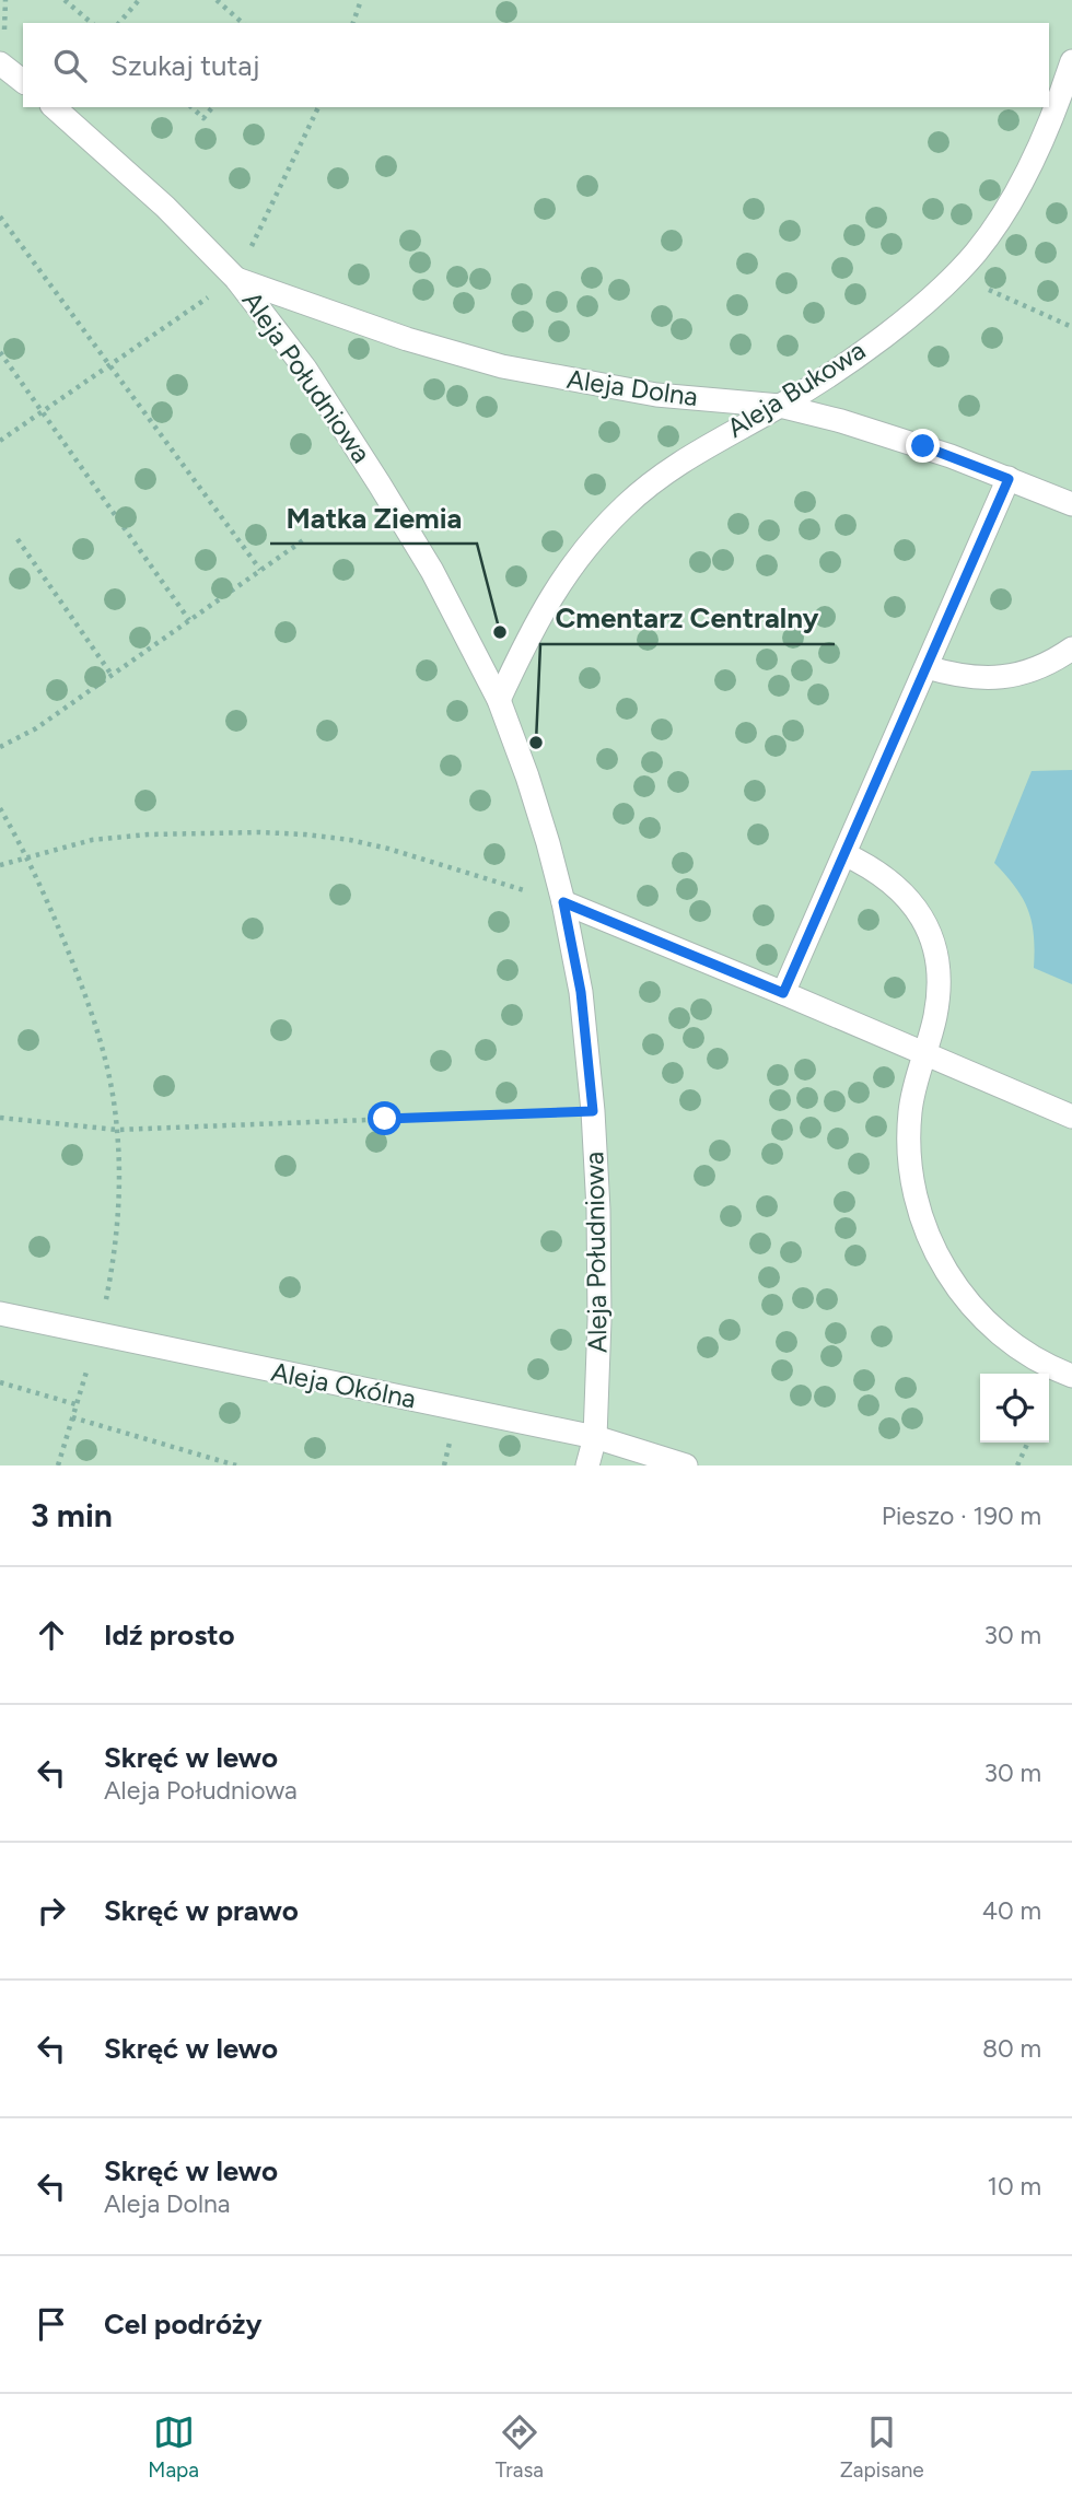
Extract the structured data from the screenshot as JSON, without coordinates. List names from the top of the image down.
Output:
{
  "streets": {
    "street": [
      "Aleja Południowa",
      "Aleja Dolna",
      "Aleja Bukowa",
      "Aleja Okólna"
    ]
  },
  "crossings": [
    ["Aleja Południowa", "Aleja Dolna"],
    ["Aleja Południowa", "Aleja Bukowa"],
    ["Aleja Południowa", "Aleja Okólna"],
    ["Aleja Dolna", "Aleja Bukowa"]
  ],
  "places": ["Matka Ziemia", "Cmentarz Centralny"],
  "page": {
    "search": "Szukaj tutaj",
    "heading": ["3 min", "Pieszo · 190 m"],
    "list": [
      ["Idź prosto", "30 m"],
      ["Skręć w lewo", "Aleja Południowa", "30 m"],
      ["Skręć w prawo", "40 m"],
      ["Skręć w lewo", "80 m"],
      ["Skręć w lewo", "Aleja Dolna", "10 m"],
      "Cel podróży"
    ],
    "nav": ["Mapa", "Trasa", "Zapisane"]
  }
}
